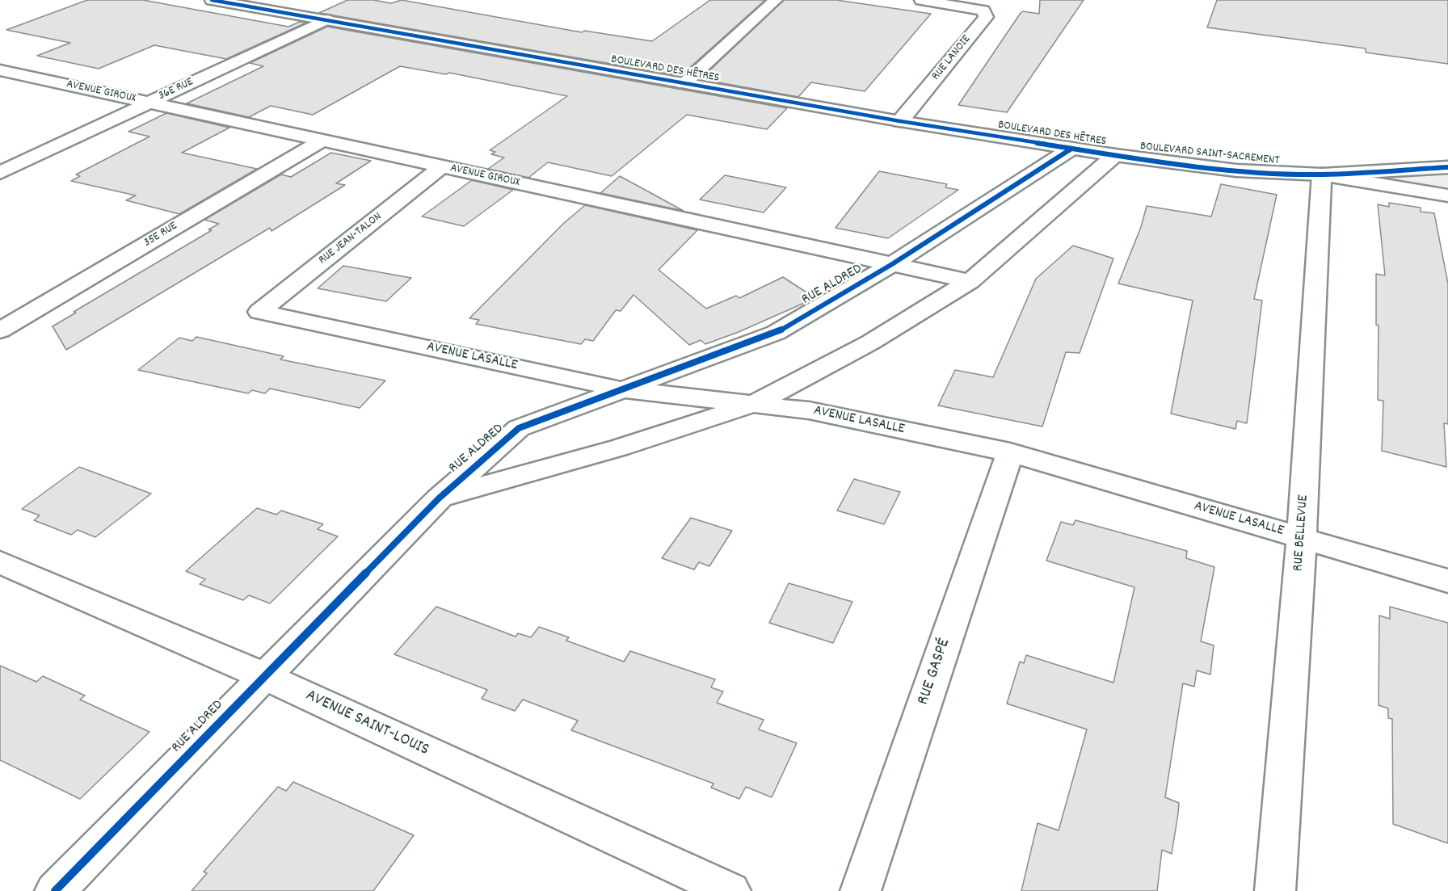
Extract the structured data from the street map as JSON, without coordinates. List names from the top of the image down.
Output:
{
  "streets": {
    "street": [
      "RUE LANOIE",
      "BOULEVARD DES HÊTRES",
      "36E RUE",
      "AVENUE GIROUX",
      "BOULEVARD SAINT-SACREMENT",
      "35E RUE",
      "RUE JEAN-TALON",
      "RUE ALDRED",
      "AVENUE LASALLE",
      "RUE BELLEVUE",
      "RUE GASPÉ",
      "AVENUE SAINT-LOUIS"
    ]
  },
  "crossings": [
    ["RUE LANOIE", "BOULEVARD DES HÊTRES"],
    ["BOULEVARD DES HÊTRES", "36E RUE"],
    ["BOULEVARD DES HÊTRES", "BOULEVARD SAINT-SACREMENT"],
    ["BOULEVARD DES HÊTRES", "RUE ALDRED"],
    ["36E RUE", "AVENUE GIROUX"],
    ["AVENUE GIROUX", "35E RUE"],
    ["AVENUE GIROUX", "RUE JEAN-TALON"],
    ["AVENUE GIROUX", "RUE ALDRED"],
    ["BOULEVARD SAINT-SACREMENT", "RUE ALDRED"],
    ["BOULEVARD SAINT-SACREMENT", "RUE BELLEVUE"],
    ["RUE JEAN-TALON", "AVENUE LASALLE"],
    ["RUE ALDRED", "AVENUE LASALLE"],
    ["RUE ALDRED", "AVENUE SAINT-LOUIS"],
    ["AVENUE LASALLE", "RUE BELLEVUE"],
    ["AVENUE LASALLE", "RUE GASPÉ"]
  ]
}
